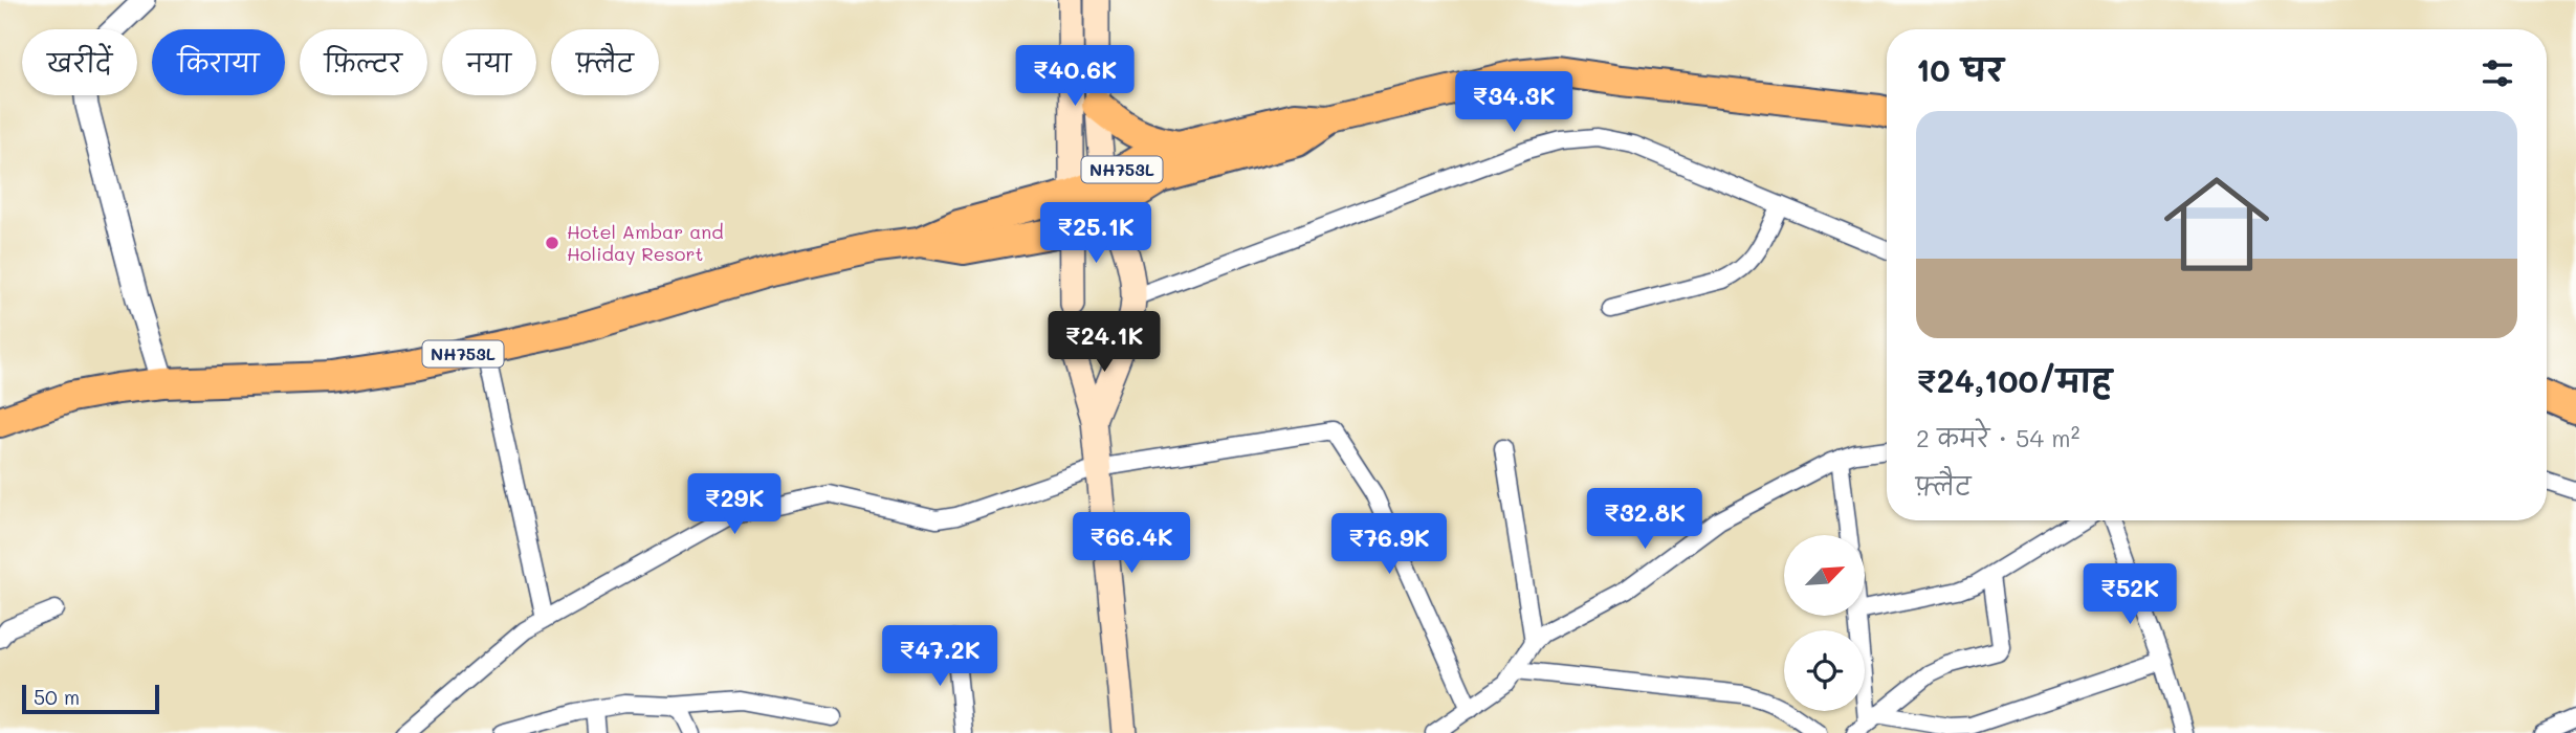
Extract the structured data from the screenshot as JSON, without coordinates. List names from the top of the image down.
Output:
{
  "streets": {
    "highway": ["NH753L"]
  },
  "places": ["Hotel Ambar and Holiday Resort"],
  "scale_bar": "50 m",
  "north": "top right",
  "page": {
    "chip": [
      "खरीदें",
      "किराया",
      "फ़िल्टर",
      "नया",
      "फ़्लैट"
    ],
    "heading": "10 घर",
    "price": [
      "₹40.6K",
      "₹34.3K",
      "₹25.1K",
      "₹24.1K",
      "₹29K",
      "₹32.8K",
      "₹66.4K",
      "₹76.9K",
      "₹52K",
      "₹47.2K"
    ],
    "list": [
      {
        "name": "₹24,100/माह",
        "note": "2 कमरे · 54 m² · फ़्लैट"
      }
    ],
    "scale": "50 m"
  }
}
